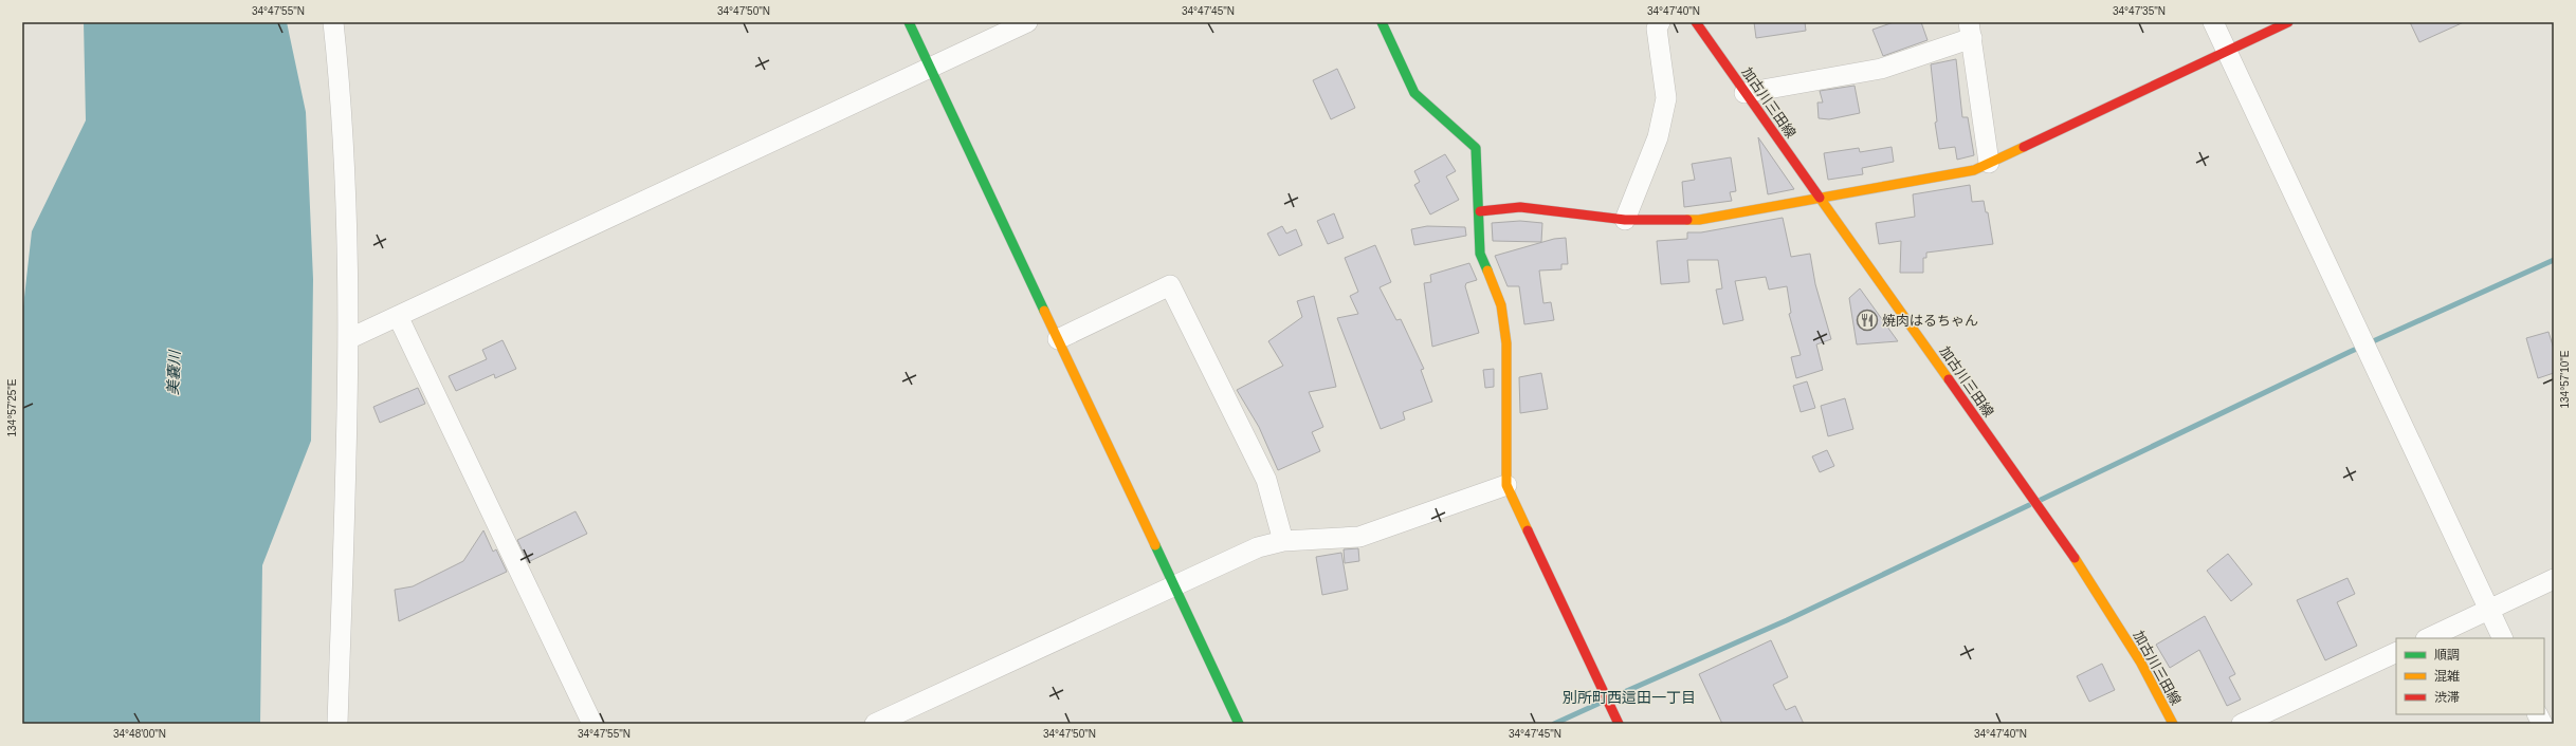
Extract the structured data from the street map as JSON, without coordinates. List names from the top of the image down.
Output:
{
  "streets": {
    "street": ["加古川三田線"]
  },
  "districts": ["別所町西這田一丁目"],
  "water": ["美嚢川"],
  "places": {
    "restaurant": ["焼肉はるちゃん"]
  },
  "legend": ["順調", "混雑", "渋滞"],
  "coordinates": [
    "34°47'55\"N",
    "34°47'50\"N",
    "34°47'45\"N",
    "34°47'40\"N",
    "34°47'35\"N",
    "134°57'10\"E",
    "134°57'25\"E",
    "34°48'00\"N"
  ]
}
